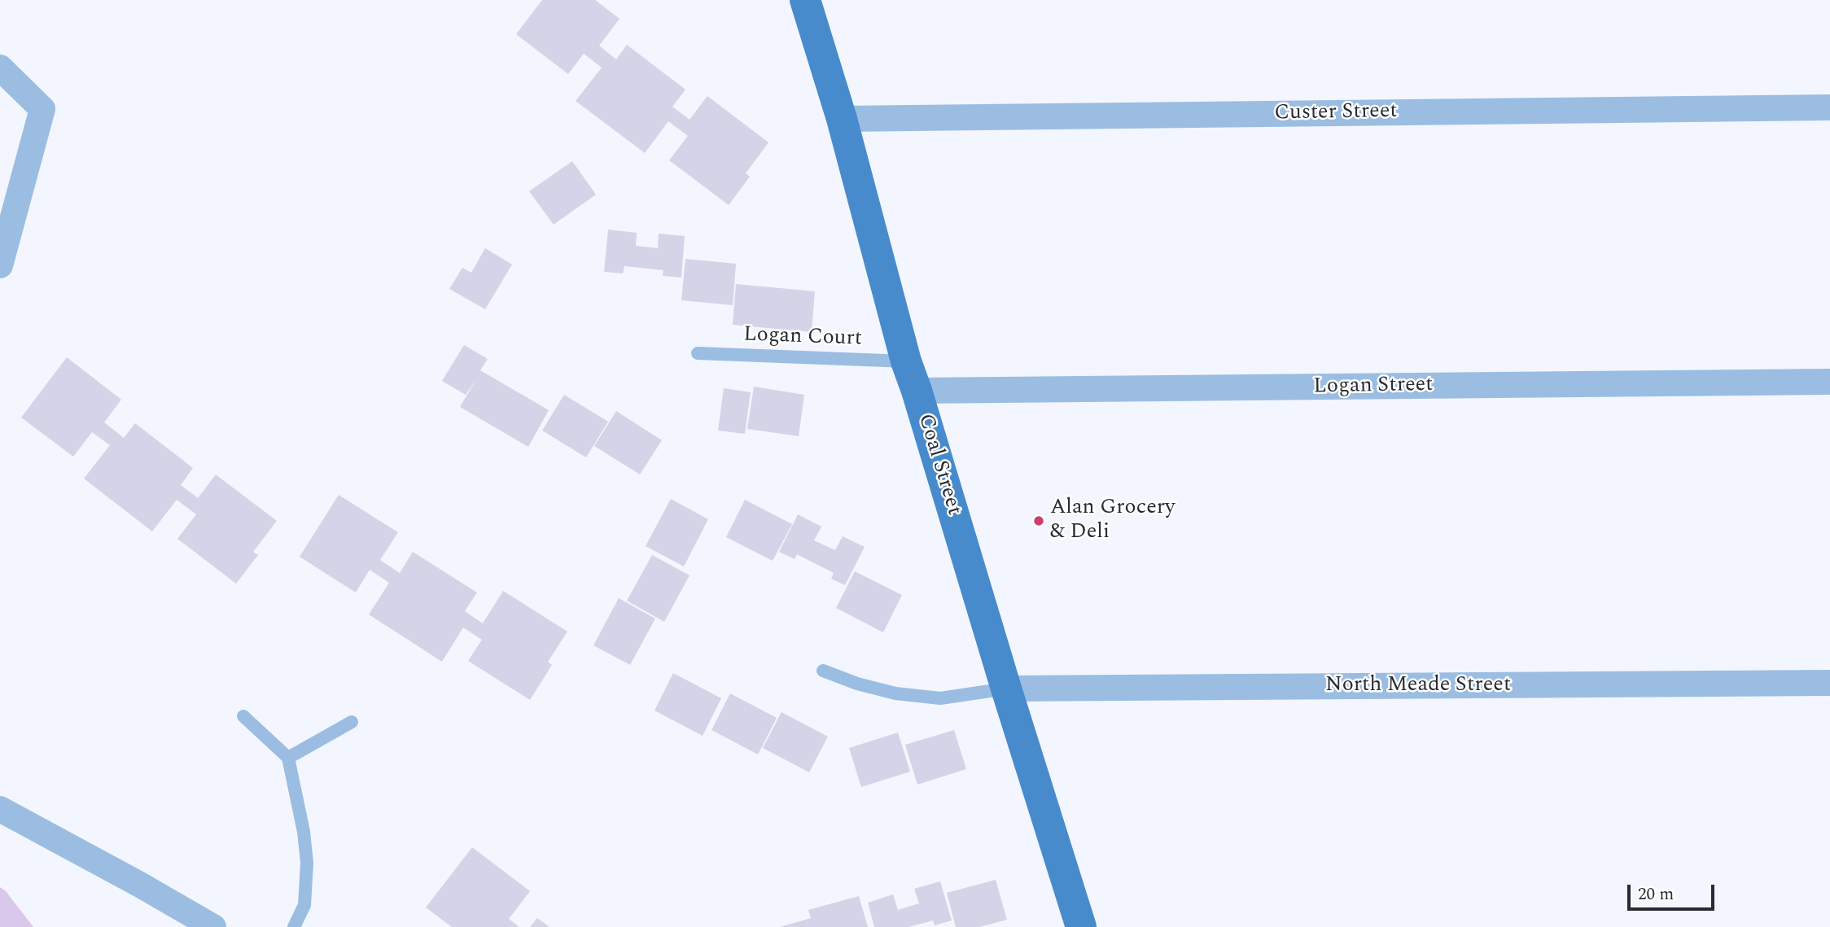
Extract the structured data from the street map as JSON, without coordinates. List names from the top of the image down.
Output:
{
  "streets": {
    "main road": ["Coal Street"],
    "street": ["Custer Street", "Logan Street", "North Meade Street"],
    "lane": ["Logan Court"]
  },
  "crossings": [
    ["Custer Street", "Coal Street"],
    ["Logan Court", "Coal Street"],
    ["Logan Street", "Coal Street"],
    ["Coal Street", "North Meade Street"]
  ],
  "places": ["Alan Grocery & Deli"],
  "scale_bar": "20 m"
}
